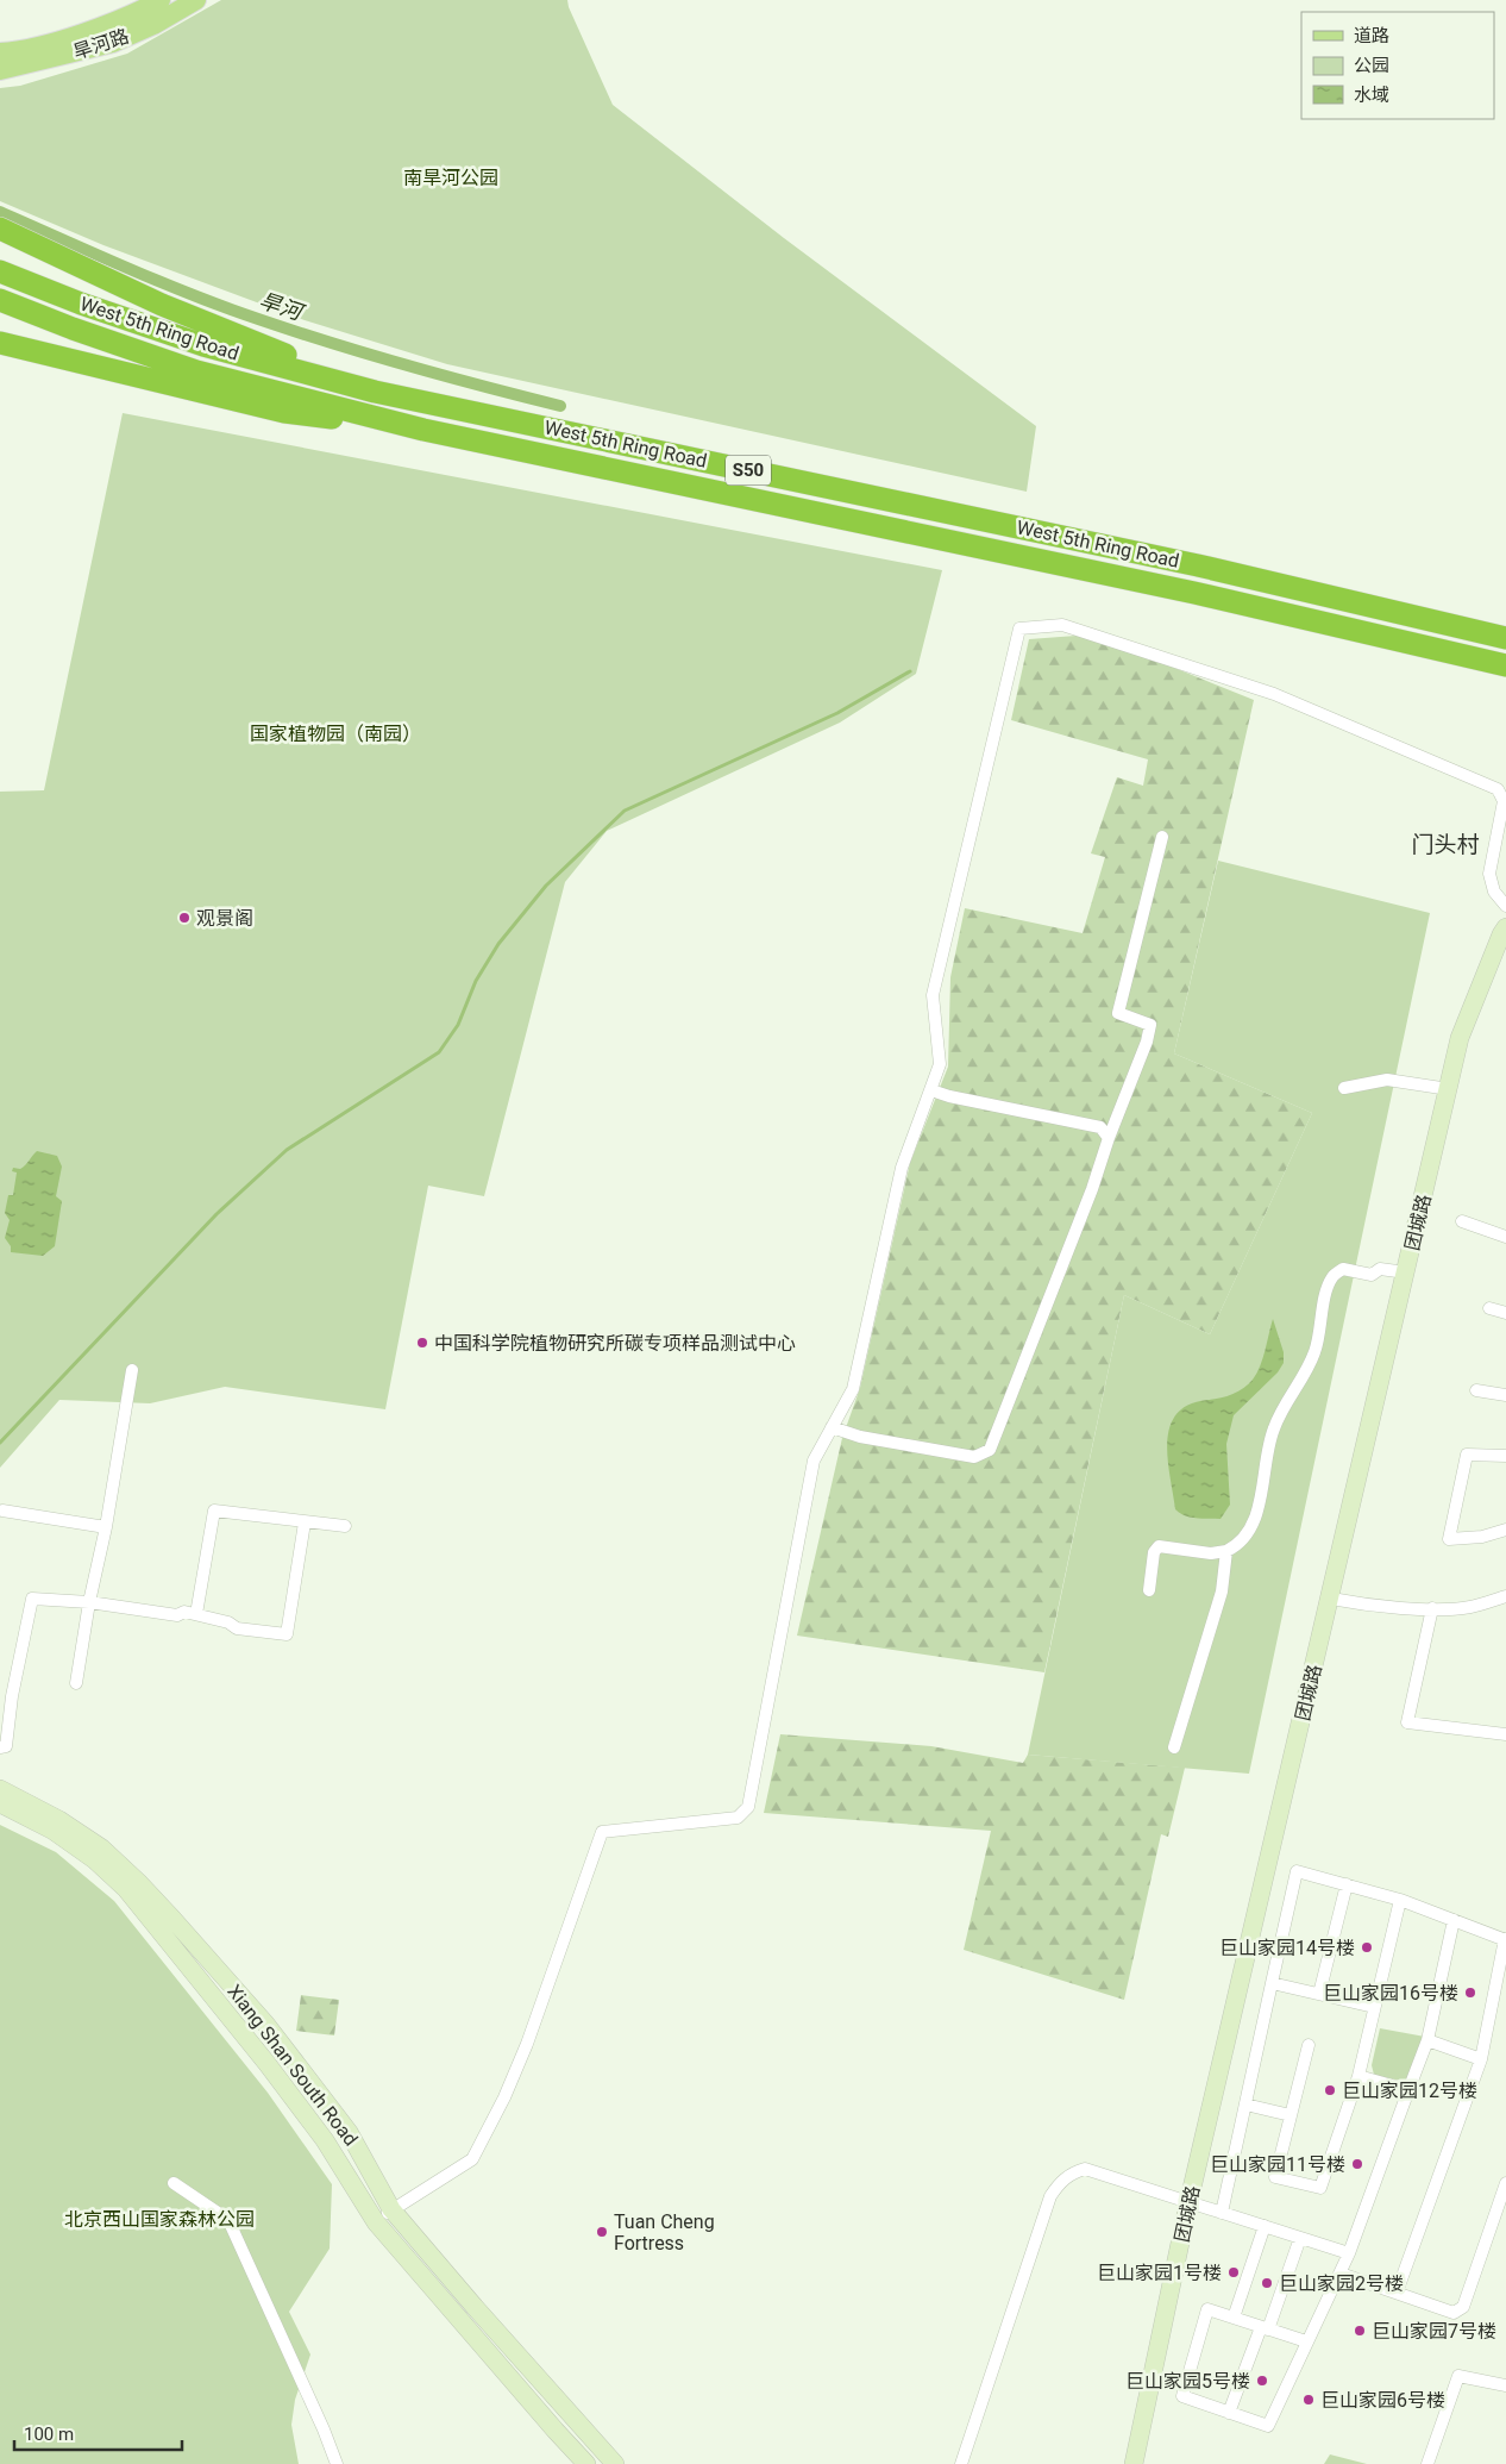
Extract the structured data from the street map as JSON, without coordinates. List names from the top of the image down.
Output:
{
  "streets": {
    "highway": ["West 5th Ring Road", "S50"],
    "main road": ["旱河路"],
    "street": ["团城路", "Xiang Shan South Road"]
  },
  "districts": ["门头村"],
  "water": ["旱河"],
  "parks": ["南旱河公园", "国家植物园（南园）", "北京西山国家森林公园"],
  "places": [
    "观景阁",
    "中国科学院植物研究所碳专项样品测试中心",
    "巨山家园14号楼",
    "巨山家园16号楼",
    "巨山家园12号楼",
    "巨山家园11号楼",
    "Tuan Cheng Fortress",
    "巨山家园1号楼",
    "巨山家园2号楼",
    "巨山家园7号楼",
    "巨山家园5号楼",
    "巨山家园6号楼"
  ],
  "legend": ["道路", "公园", "水域"],
  "scale_bar": "100 m"
}
